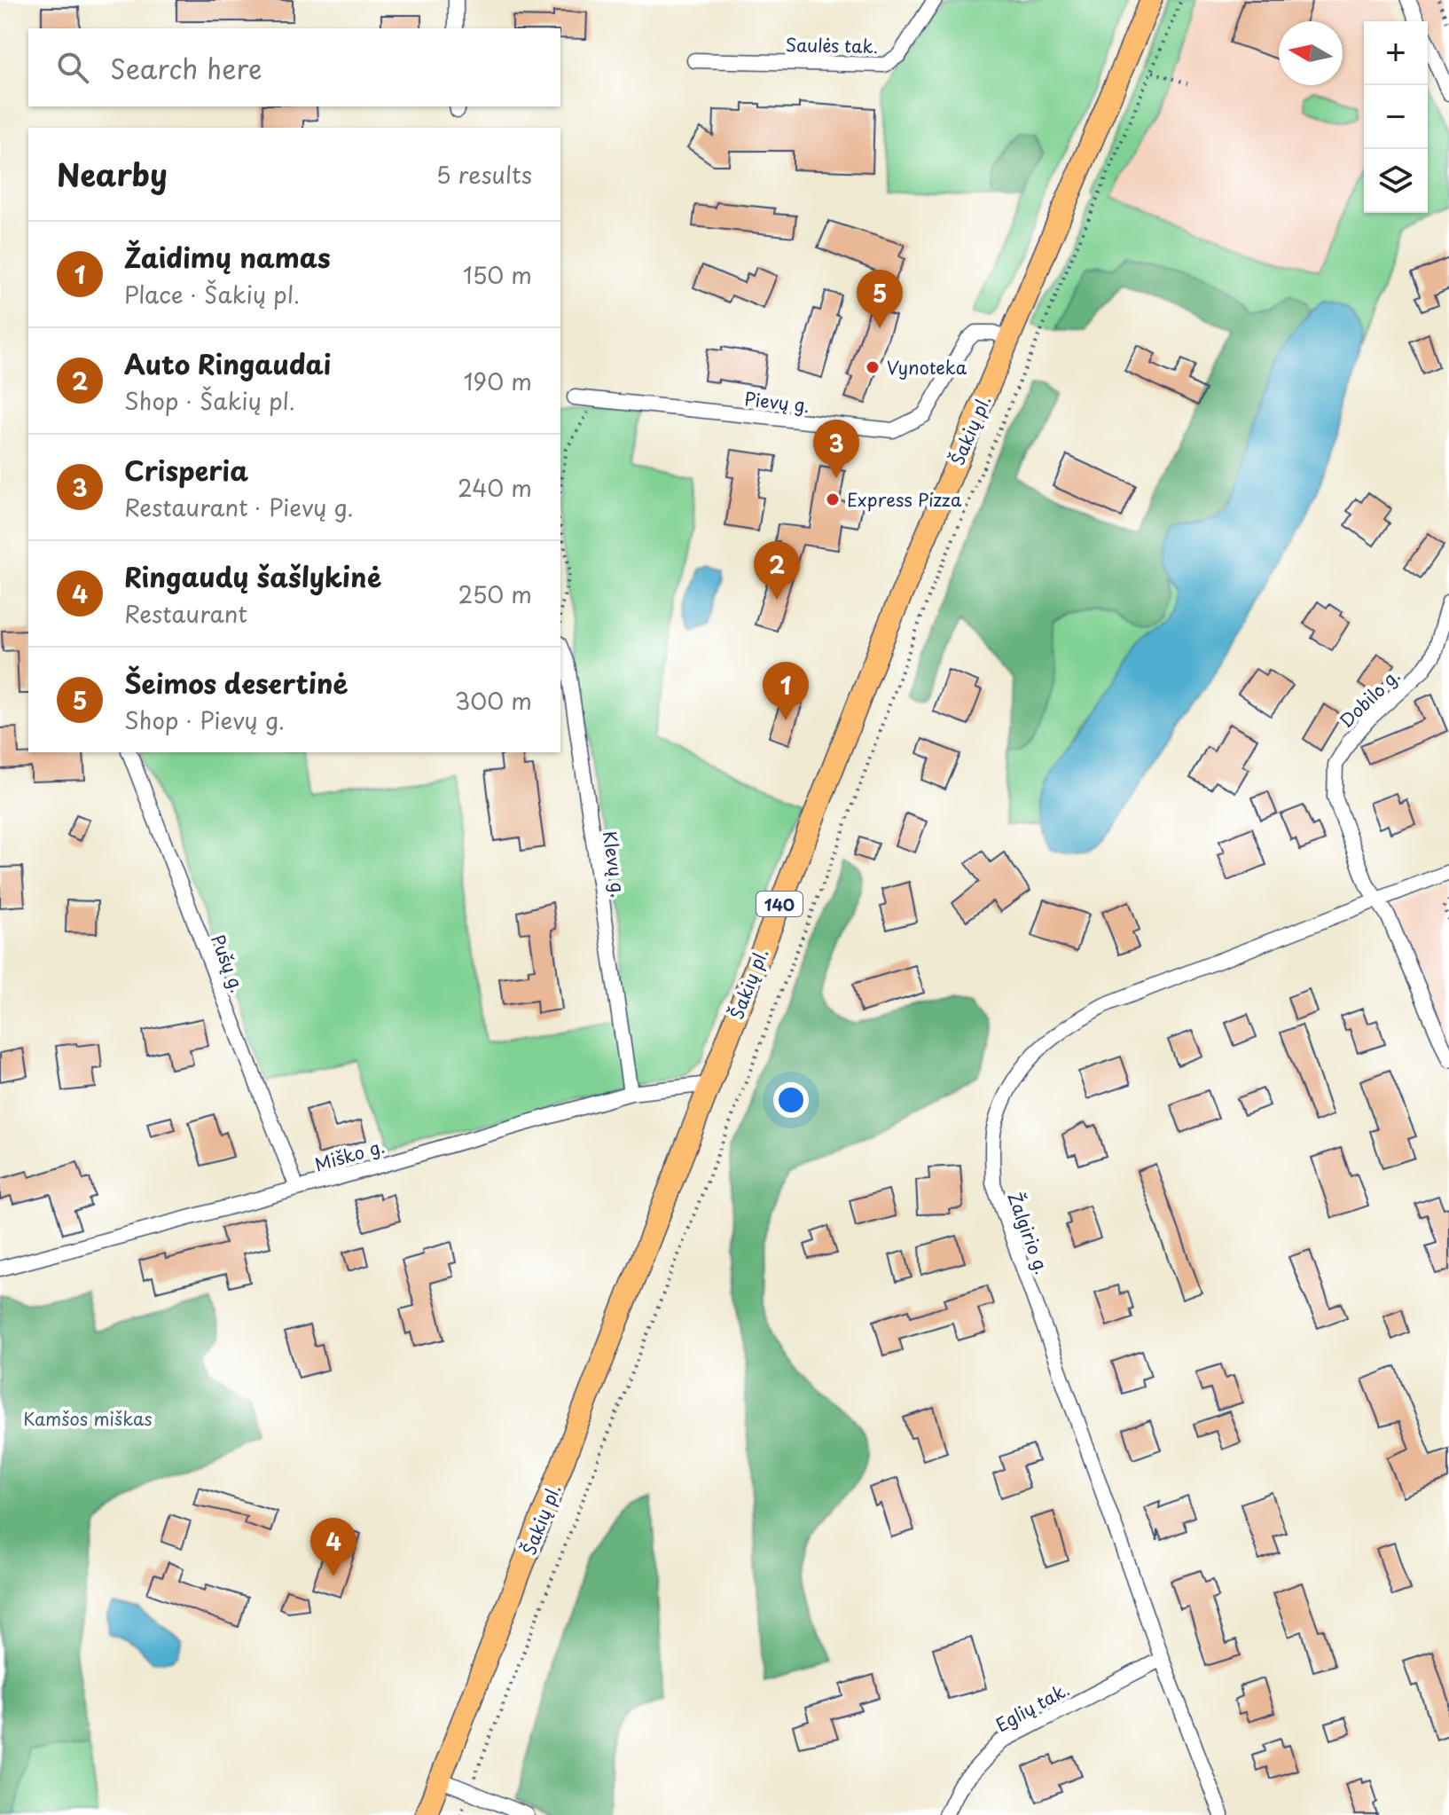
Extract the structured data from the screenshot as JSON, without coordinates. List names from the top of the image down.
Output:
{
  "streets": {
    "main road": ["Šakių pl.", "140"],
    "street": [
      "Saulės tak.",
      "Pievų g.",
      "Dobilo g.",
      "Klevų g.",
      "Pušų g.",
      "Miško g.",
      "Žalgirio g.",
      "Eglių tak."
    ]
  },
  "crossings": [
    ["Pievų g.", "Šakių pl."],
    ["Šakių pl.", "Miško g."],
    ["Dobilo g.", "Žalgirio g."],
    ["Klevų g.", "Miško g."],
    ["Pušų g.", "Miško g."],
    ["Žalgirio g.", "Eglių tak."]
  ],
  "parks": ["Kamšos miškas"],
  "places": ["Vynoteka", "Express Pizza"],
  "north": "left",
  "page": {
    "map_buttons": ["+", "−"],
    "search": "Search here",
    "heading": ["Nearby", "5 results"],
    "list": [
      {
        "mark": "1",
        "name": "Žaidimų namas",
        "note": "Place · Šakių pl.",
        "value": "150 m"
      },
      {
        "mark": "2",
        "name": "Auto Ringaudai",
        "note": "Shop · Šakių pl.",
        "value": "190 m"
      },
      {
        "mark": "3",
        "name": "Crisperia",
        "note": "Restaurant · Pievų g.",
        "value": "240 m"
      },
      {
        "mark": "4",
        "name": "Ringaudų šašlykinė",
        "note": "Restaurant",
        "value": "250 m"
      },
      {
        "mark": "5",
        "name": "Šeimos desertinė",
        "note": "Shop · Pievų g.",
        "value": "300 m"
      }
    ],
    "pins": [
      "5",
      "3",
      "2",
      "1",
      "4"
    ]
  }
}
